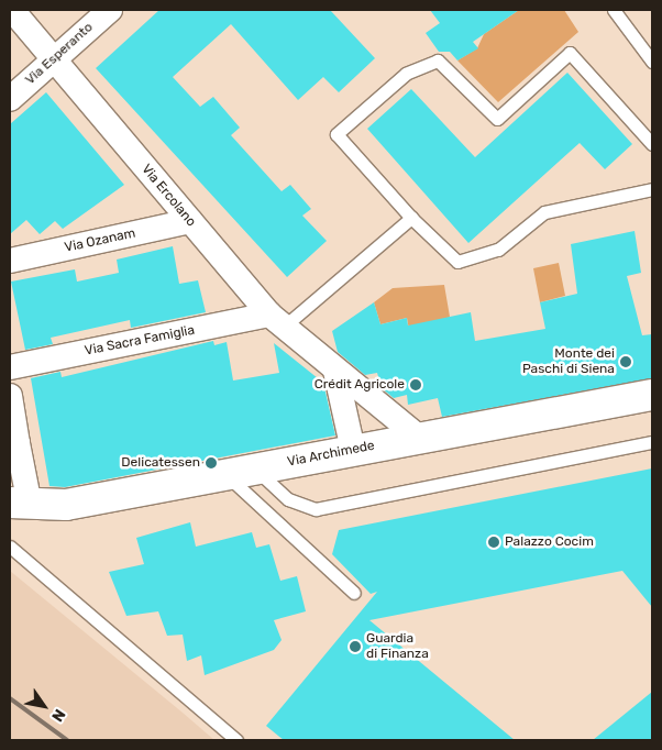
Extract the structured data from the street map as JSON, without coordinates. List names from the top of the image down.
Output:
{
  "streets": {
    "main road": ["Via Archimede"],
    "street": [
      "Via Esperanto",
      "Via Ercolano",
      "Via Ozanam",
      "Via Sacra Famiglia"
    ]
  },
  "crossings": [
    ["Via Esperanto", "Via Ercolano"],
    ["Via Ercolano", "Via Ozanam"],
    ["Via Ercolano", "Via Sacra Famiglia"],
    ["Via Ercolano", "Via Archimede"]
  ],
  "places": [
    "Monte dei Paschi di Siena",
    "Crédit Agricole",
    "Delicatessen",
    "Palazzo Cocim",
    "Guardia di Finanza"
  ],
  "north": "bottom right"
}
